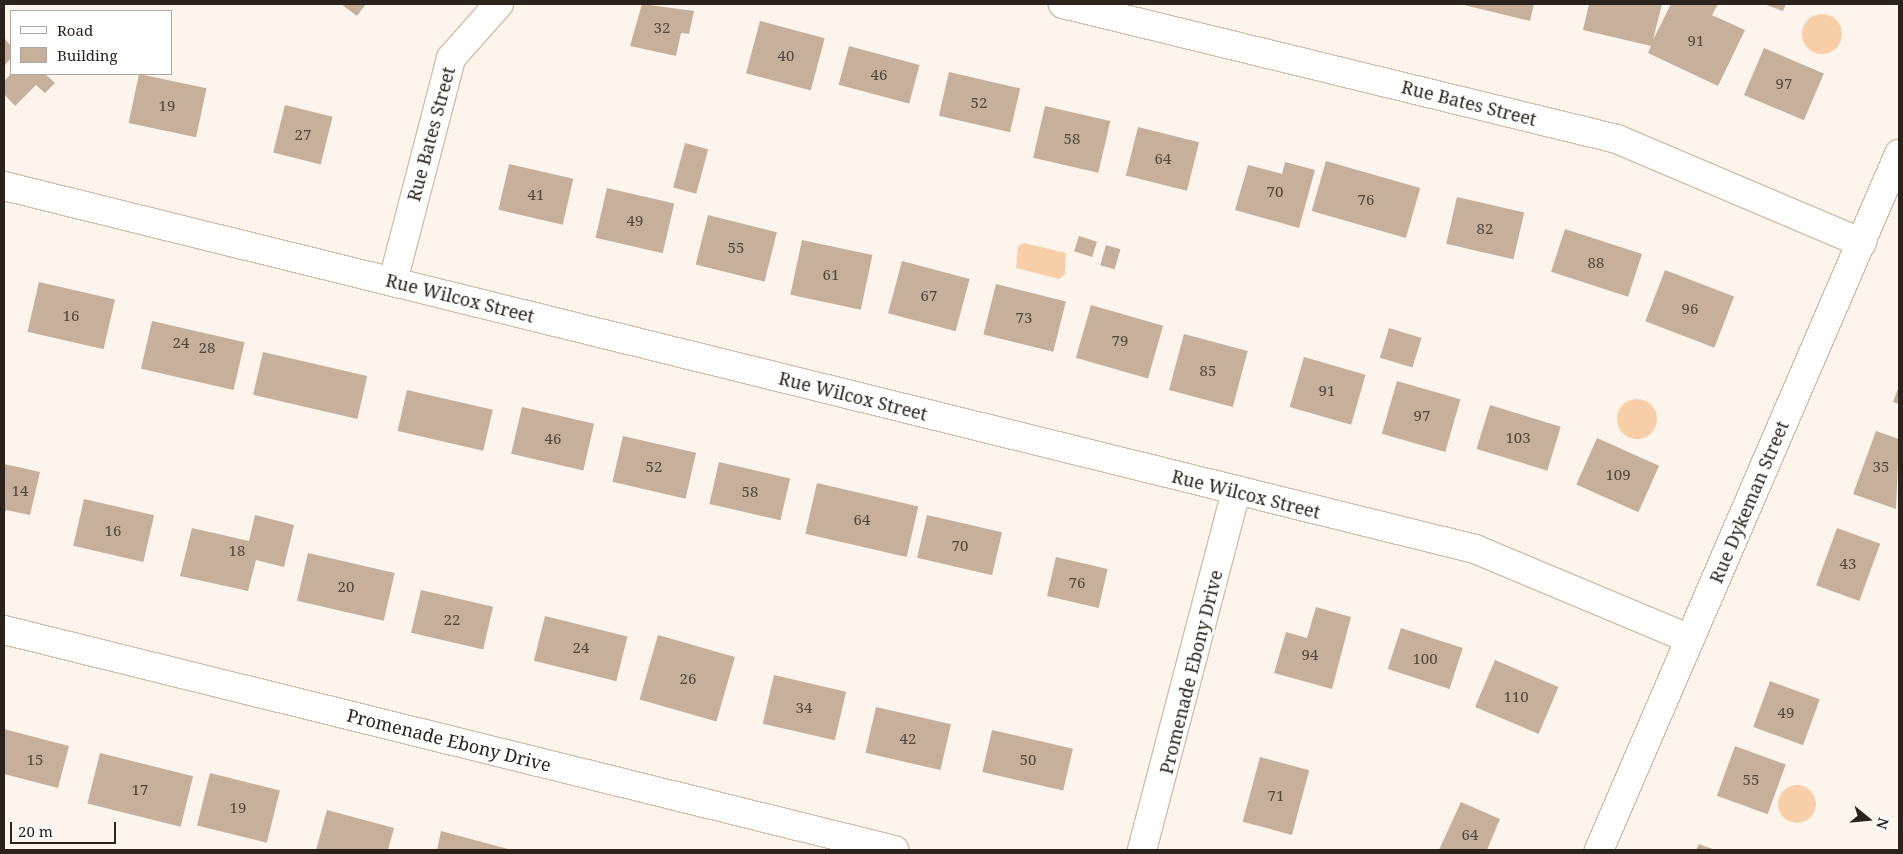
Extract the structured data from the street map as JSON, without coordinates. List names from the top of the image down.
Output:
{
  "streets": {
    "street": [
      "Rue Bates Street",
      "Rue Wilcox Street",
      "Rue Dykeman Street",
      "Promenade Ebony Drive"
    ]
  },
  "crossings": [
    ["Rue Bates Street", "Rue Wilcox Street"],
    ["Rue Bates Street", "Rue Dykeman Street"],
    ["Rue Wilcox Street", "Rue Dykeman Street"],
    ["Rue Wilcox Street", "Promenade Ebony Drive"]
  ],
  "house_numbers": [
    "32",
    "91",
    "40",
    "46",
    "97",
    "52",
    "19",
    "27",
    "58",
    "64",
    "70",
    "41",
    "76",
    "49",
    "82",
    "55",
    "88",
    "61",
    "67",
    "96",
    "16",
    "73",
    "79",
    "24",
    "28",
    "85",
    "91",
    "97",
    "103",
    "46",
    "52",
    "35",
    "109",
    "14",
    "58",
    "64",
    "16",
    "70",
    "18",
    "43",
    "76",
    "20",
    "22",
    "24",
    "94",
    "100",
    "26",
    "110",
    "34",
    "49",
    "42",
    "15",
    "50",
    "55",
    "17",
    "71",
    "19",
    "64"
  ],
  "legend": ["Road", "Building"],
  "scale_bar": "20 m",
  "north": "right"
}
